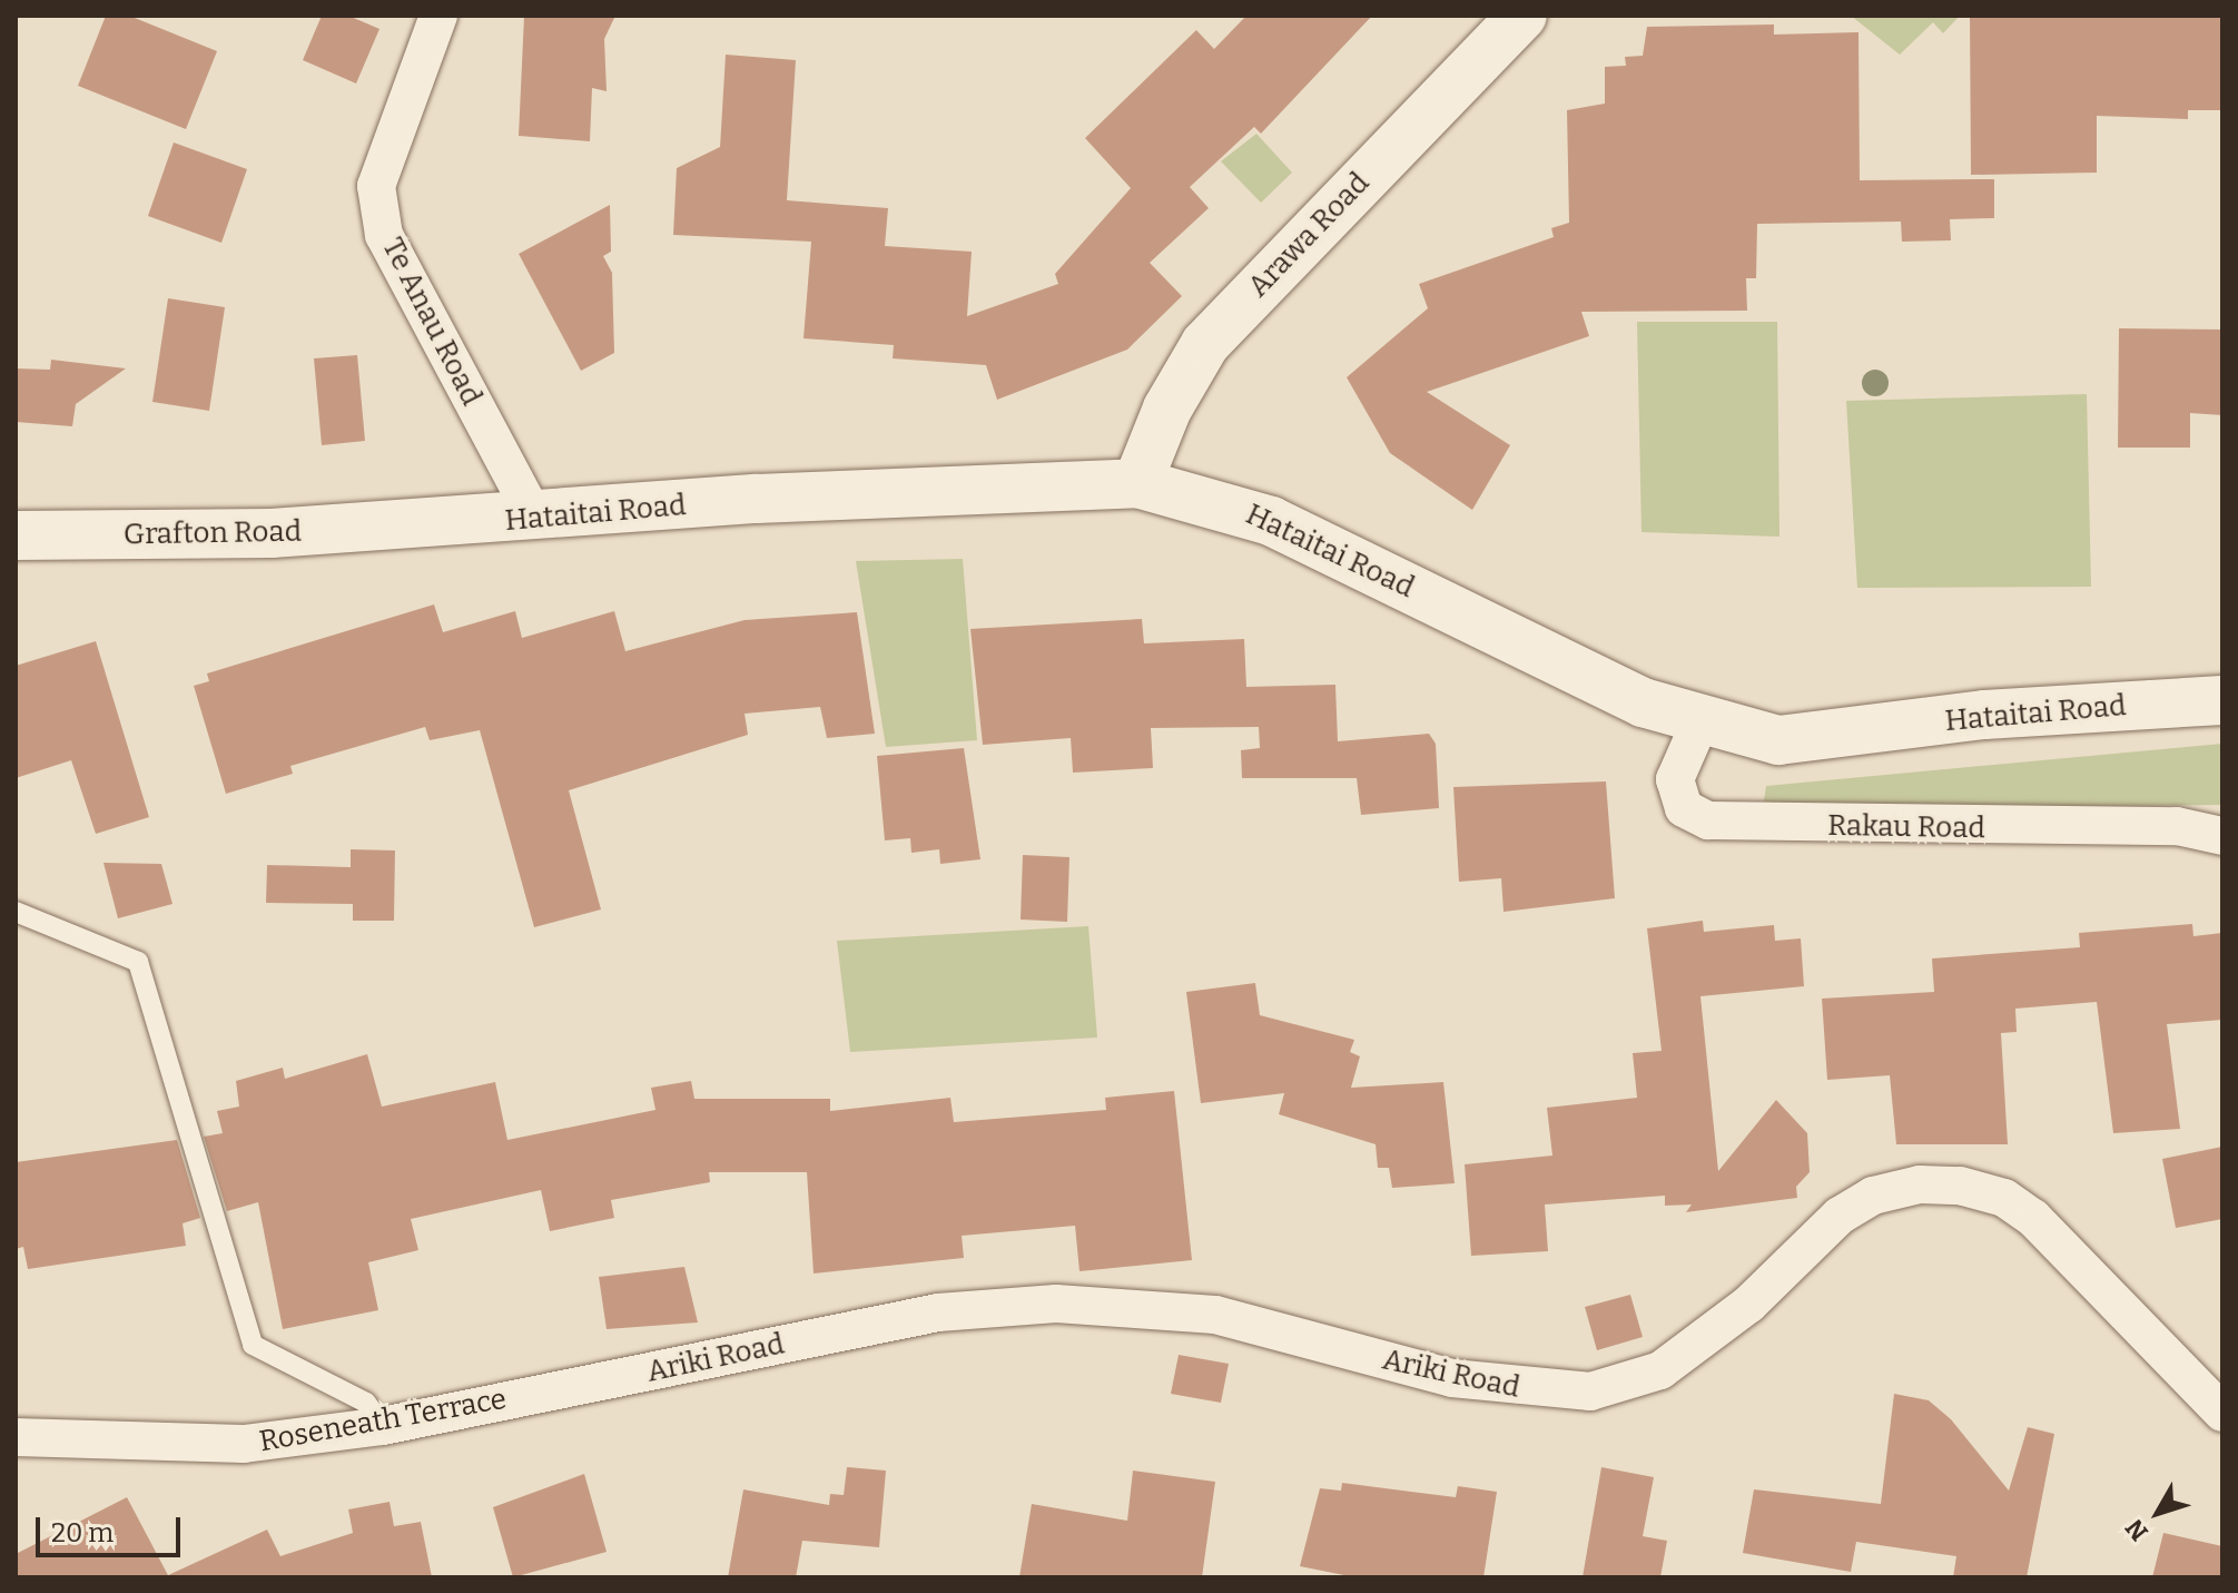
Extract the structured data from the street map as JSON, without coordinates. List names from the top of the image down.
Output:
{
  "streets": {
    "street": [
      "Arawa Road",
      "Te Anau Road",
      "Hataitai Road",
      "Grafton Road",
      "Rakau Road",
      "Ariki Road",
      "Roseneath Terrace"
    ]
  },
  "crossings": [
    ["Arawa Road", "Hataitai Road"],
    ["Te Anau Road", "Hataitai Road"],
    ["Hataitai Road", "Grafton Road"],
    ["Hataitai Road", "Rakau Road"],
    ["Ariki Road", "Roseneath Terrace"]
  ],
  "scale_bar": "20 m",
  "north": "bottom left"
}
